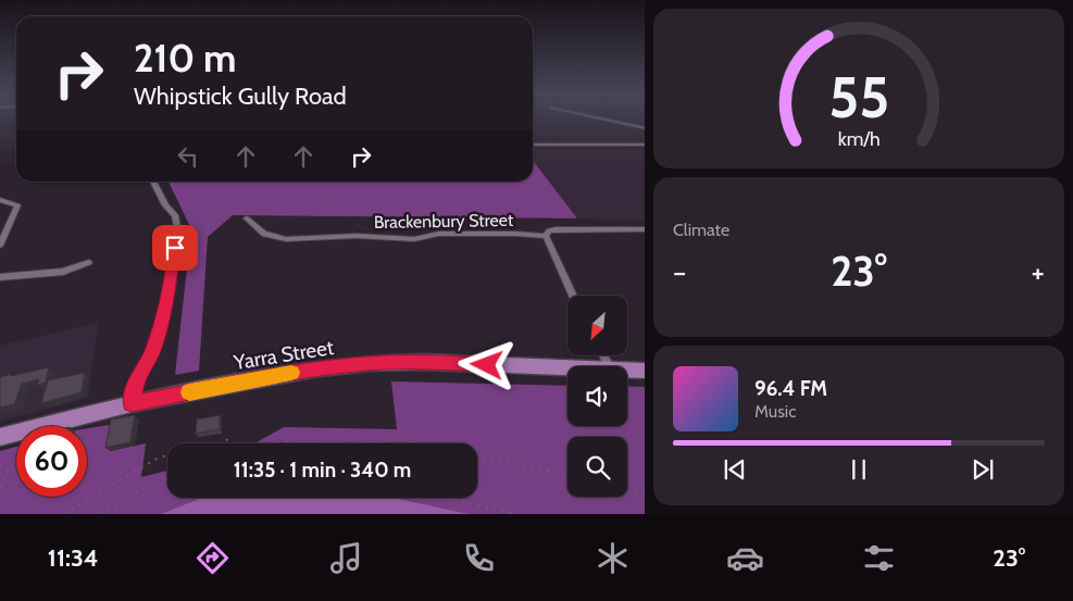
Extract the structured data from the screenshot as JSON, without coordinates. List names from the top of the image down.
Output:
{
  "streets": {
    "main road": ["Yarra Street"],
    "street": ["Brackenbury Street"]
  },
  "north": "bottom left",
  "page": {
    "turn": ["210 m", "Whipstick Gully Road"],
    "tile": "Climate",
    "heat": ["−", "23°", "+"],
    "song": ["96.4 FM", "Music"],
    "limit": "60",
    "trip": "11:35 · 1 min · 340 m",
    "tabs": ["11:34", "23°"],
    "gauge": ["55", "km/h"]
  }
}
